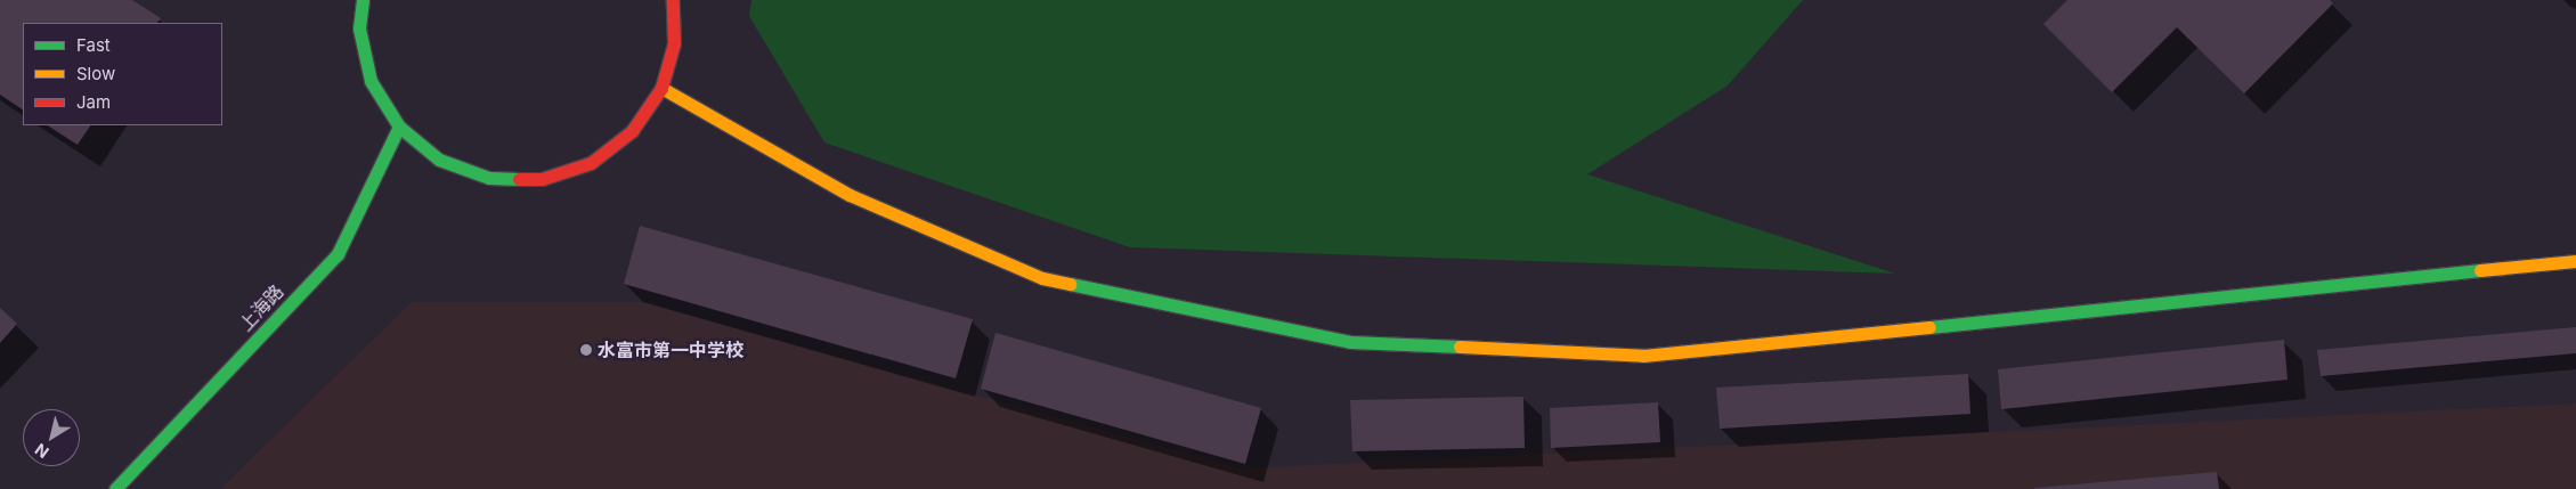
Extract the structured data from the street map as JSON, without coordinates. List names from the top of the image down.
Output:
{
  "streets": {
    "main road": ["上海路"]
  },
  "places": ["水富市第一中学校"],
  "legend": ["Fast", "Slow", "Jam"],
  "north": "bottom left"
}
